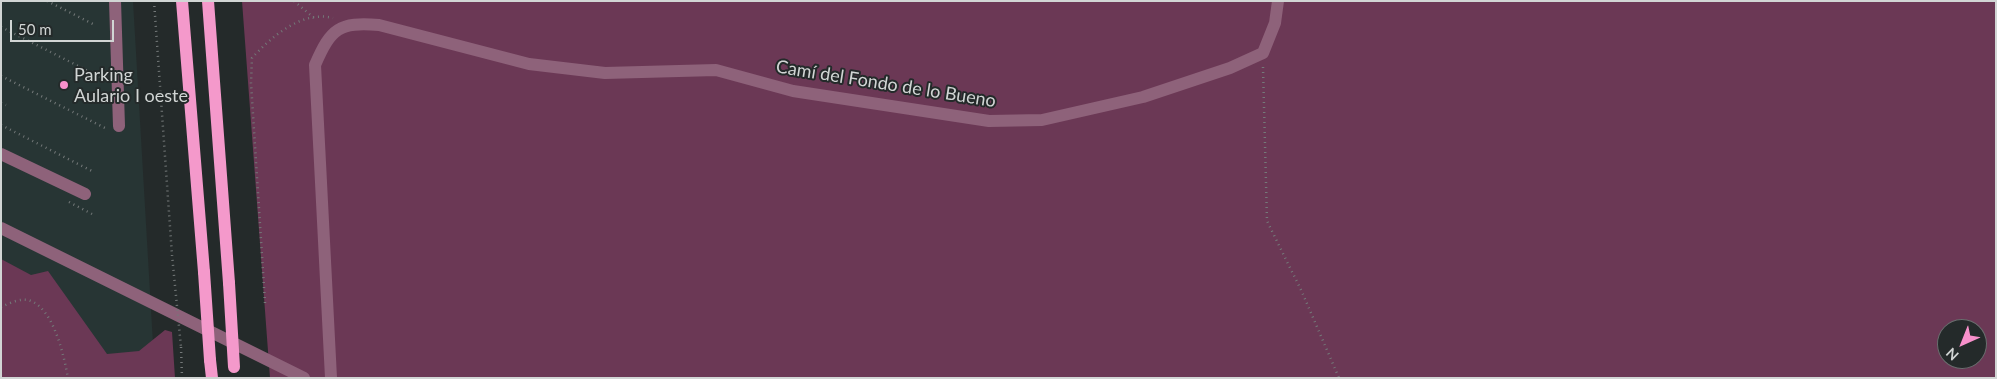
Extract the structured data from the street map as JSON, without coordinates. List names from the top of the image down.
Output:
{
  "streets": {
    "street": ["Camí del Fondo de lo Bueno"]
  },
  "places": ["Parking Aulario I oeste"],
  "scale_bar": "50 m",
  "north": "bottom left"
}
